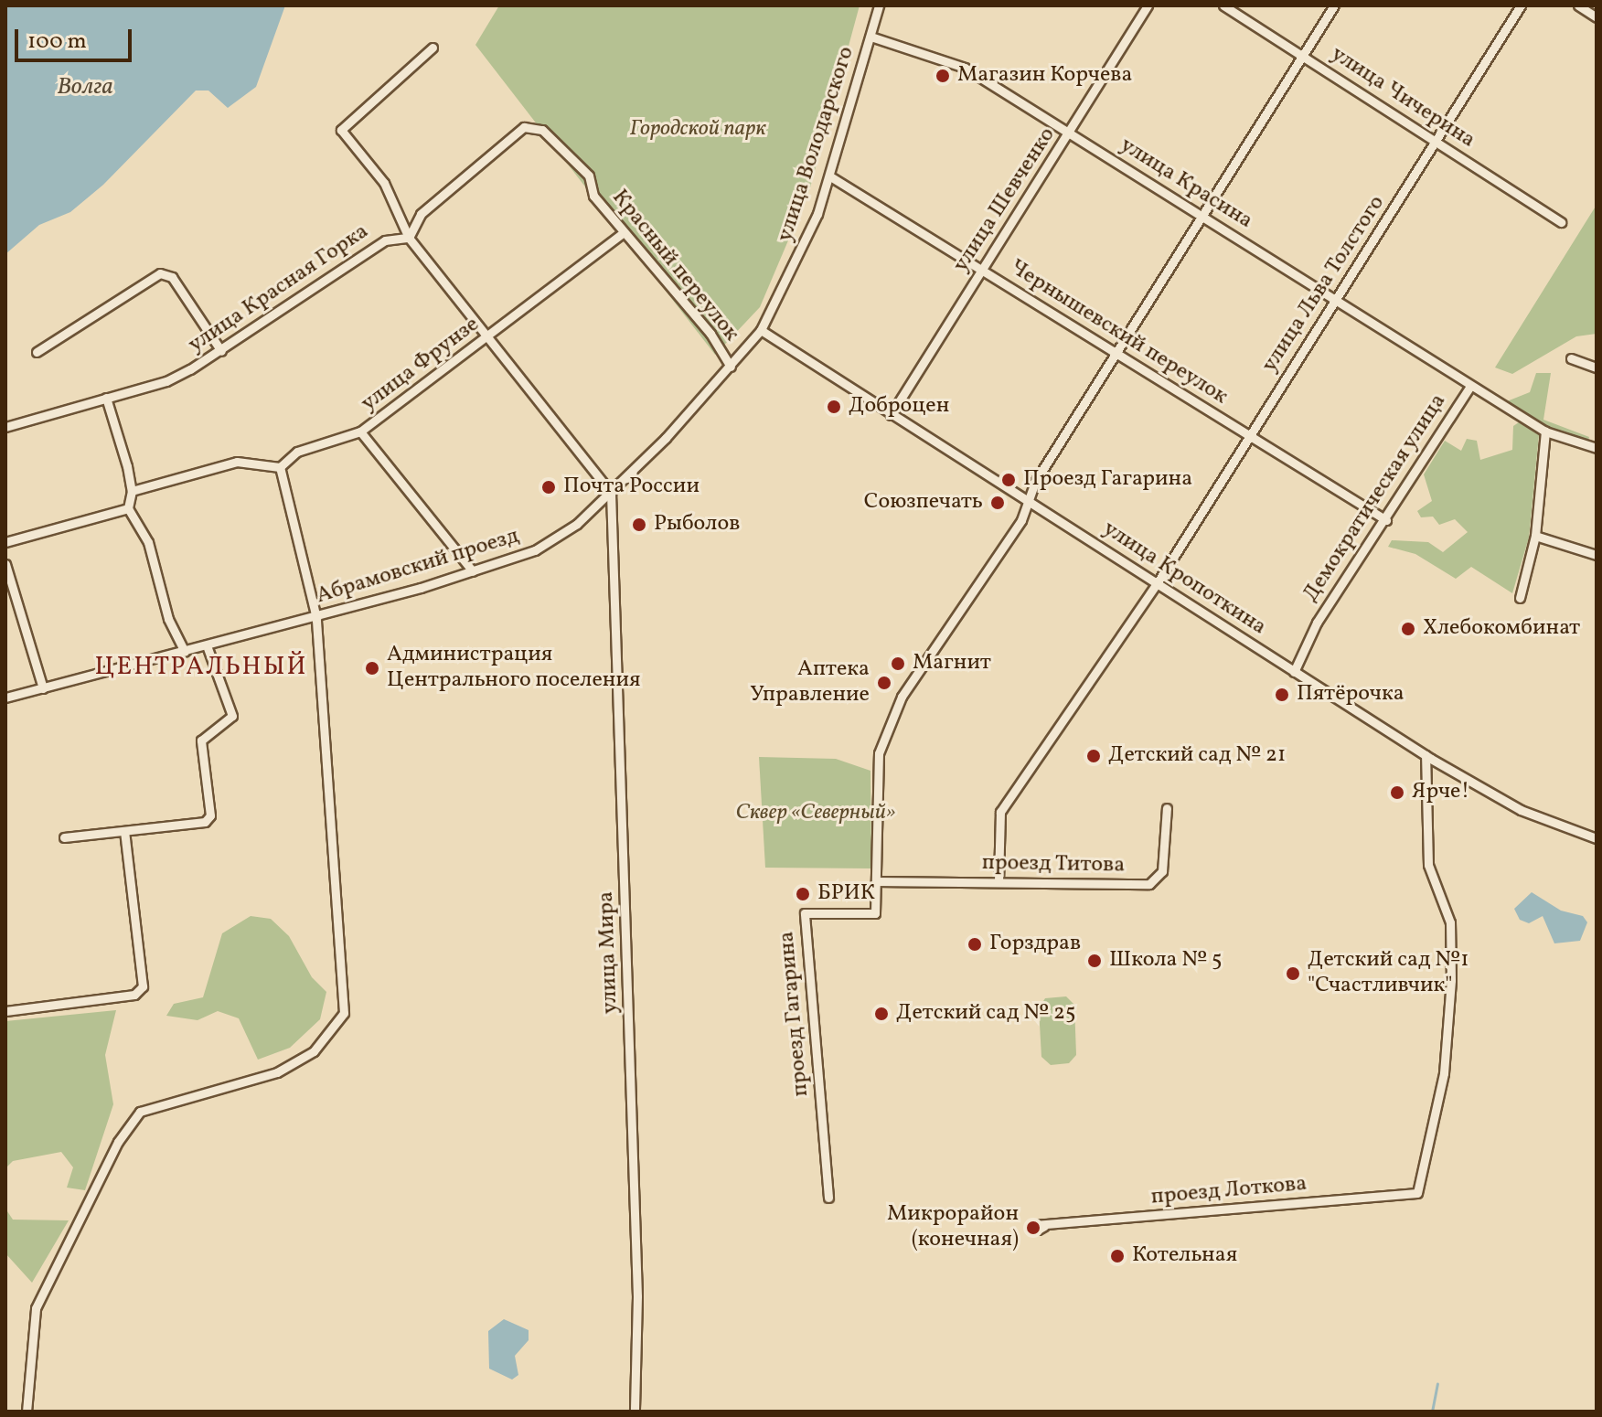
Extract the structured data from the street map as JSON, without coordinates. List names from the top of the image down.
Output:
{
  "streets": {
    "street": [
      "улица Чичерина",
      "улица Володарского",
      "улица Красина",
      "улица Шевченко",
      "Красный переулок",
      "улица Льва Толстого",
      "улица Красная Горка",
      "Чернышевский переулок",
      "улица Фрунзе",
      "Демократическая улица",
      "Абрамовский проезд",
      "улица Кропоткина",
      "проезд Титова",
      "улица Мира",
      "проезд Гагарина",
      "проезд Лоткова"
    ]
  },
  "crossings": [
    ["улица Чичерина", "улица Льва Толстого"],
    ["улица Чичерина", "проезд Гагарина"],
    ["улица Володарского", "улица Красина"],
    ["улица Володарского", "Чернышевский переулок"],
    ["улица Володарского", "Абрамовский проезд"],
    ["улица Володарского", "улица Кропоткина"],
    ["улица Красина", "улица Шевченко"],
    ["улица Красина", "улица Льва Толстого"],
    ["улица Красина", "Демократическая улица"],
    ["улица Красина", "проезд Гагарина"],
    ["улица Шевченко", "Чернышевский переулок"],
    ["улица Шевченко", "улица Кропоткина"],
    ["Красный переулок", "улица Красная Горка"],
    ["Красный переулок", "улица Фрунзе"],
    ["Красный переулок", "Абрамовский проезд"],
    ["улица Льва Толстого", "Чернышевский переулок"],
    ["улица Льва Толстого", "улица Кропоткина"],
    ["улица Льва Толстого", "проезд Титова"],
    ["Чернышевский переулок", "Демократическая улица"],
    ["Чернышевский переулок", "проезд Гагарина"],
    ["Демократическая улица", "улица Кропоткина"],
    ["Абрамовский проезд", "улица Кропоткина"],
    ["Абрамовский проезд", "улица Мира"],
    ["улица Кропоткина", "проезд Гагарина"],
    ["улица Кропоткина", "проезд Лоткова"],
    ["проезд Титова", "проезд Гагарина"]
  ],
  "districts": ["ЦЕНТРАЛЬНЫЙ"],
  "water": ["Волга"],
  "parks": ["Городской парк", "Сквер «Северный»"],
  "places": [
    "Магазин Корчева",
    "Доброцен",
    "Проезд Гагарина",
    "Почта России",
    "Союзпечать",
    "Рыболов",
    "Хлебокомбинат",
    "Магнит",
    "Администрация Центрального поселения",
    "Аптека Управление",
    "Пятёрочка",
    "Детский сад № 21",
    "Ярче!",
    "БРИК",
    "Горздрав",
    "Школа № 5",
    "Детский сад №1 \"Счастливчик\"",
    "Детский сад № 25",
    "Микрорайон (конечная)",
    "Котельная"
  ],
  "scale_bar": "100 m"
}
